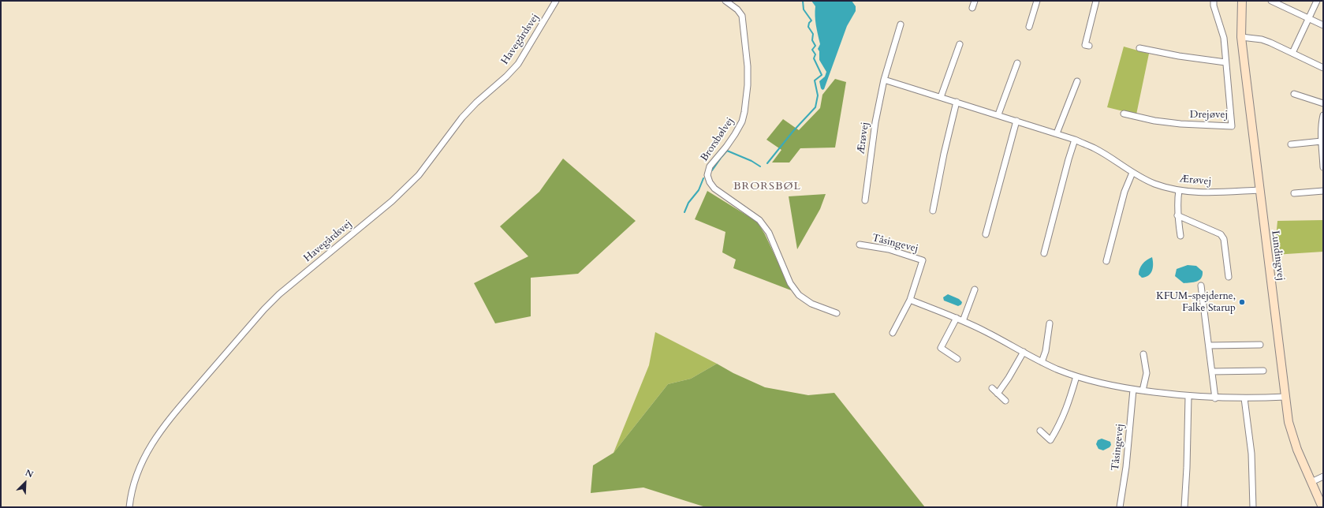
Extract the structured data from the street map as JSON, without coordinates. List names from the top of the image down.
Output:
{
  "streets": {
    "street": [
      "Havegårdsvej",
      "Drejøvej",
      "Ærøvej",
      "Brorsbølvej",
      "Tåsingevej",
      "Lundingvej"
    ]
  },
  "crossings": [
    ["Ærøvej", "Lundingvej"]
  ],
  "districts": ["BRORSBØL"],
  "places": ["KFUM-spejderne, Falke Starup"],
  "north": "top right"
}
